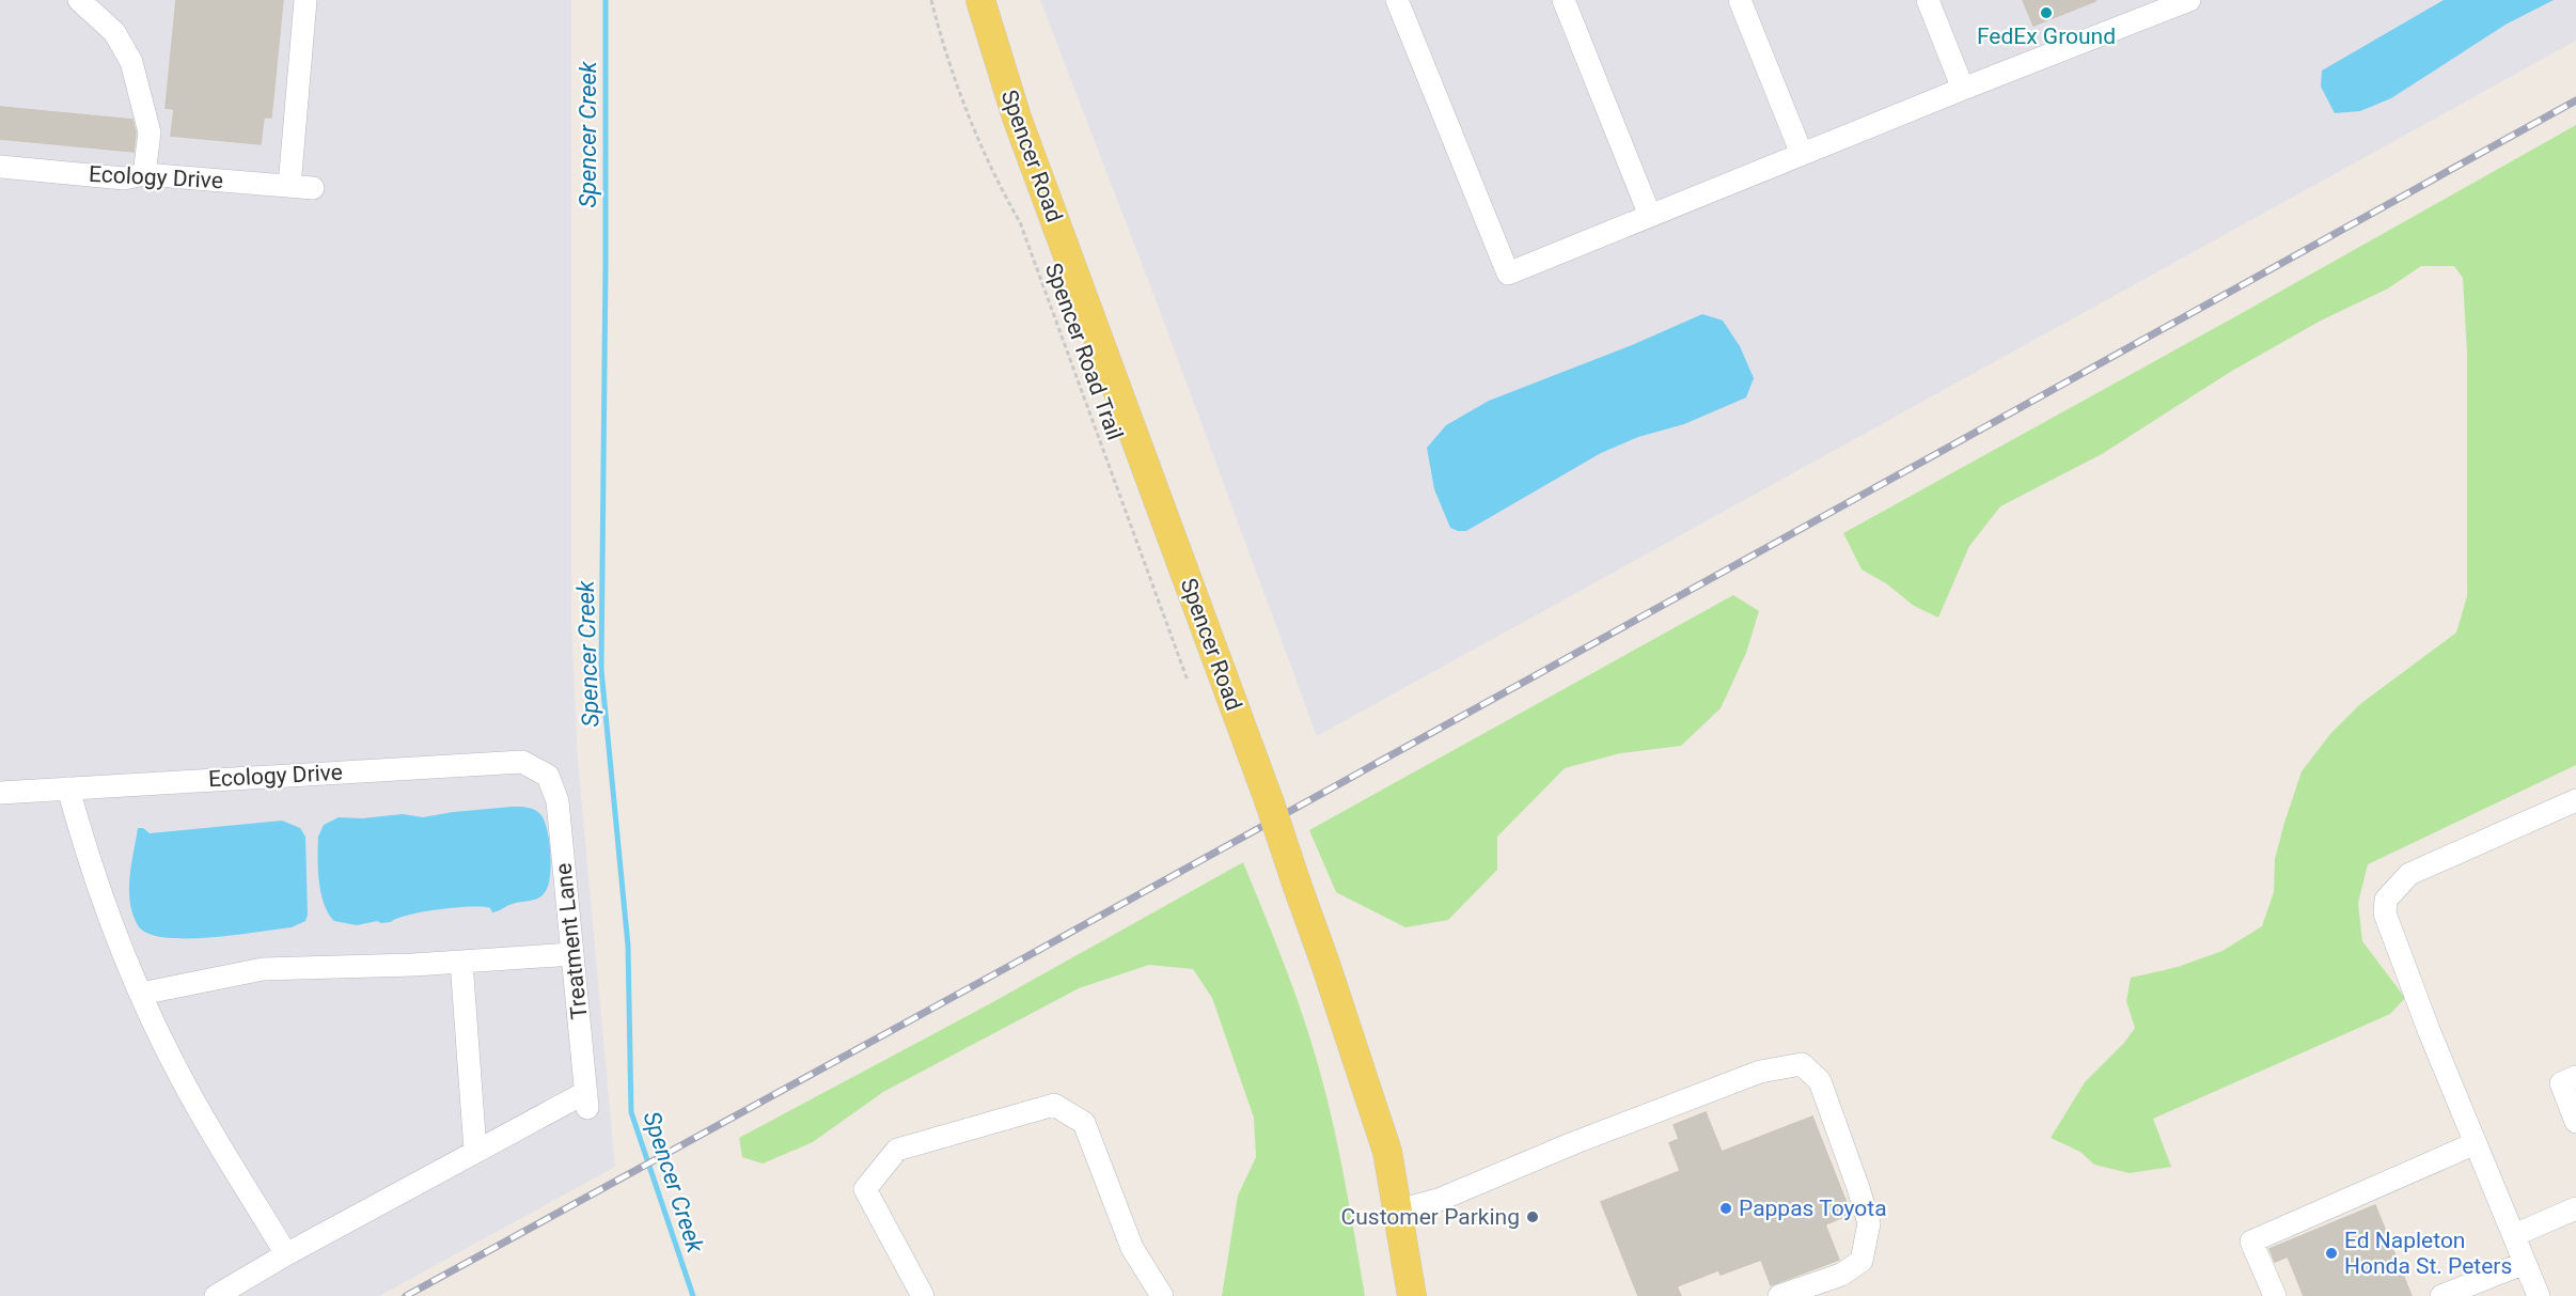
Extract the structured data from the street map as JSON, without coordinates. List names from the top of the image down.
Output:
{
  "streets": {
    "main road": ["Spencer Road"],
    "street": ["Ecology Drive", "Treatment Lane"],
    "path": ["Spencer Road Trail"]
  },
  "crossings": [
    ["Ecology Drive", "Treatment Lane"]
  ],
  "water": ["Spencer Creek"],
  "places": [
    "FedEx Ground",
    "Pappas Toyota",
    "Customer Parking",
    "Ed Napleton Honda St. Peters"
  ]
}
